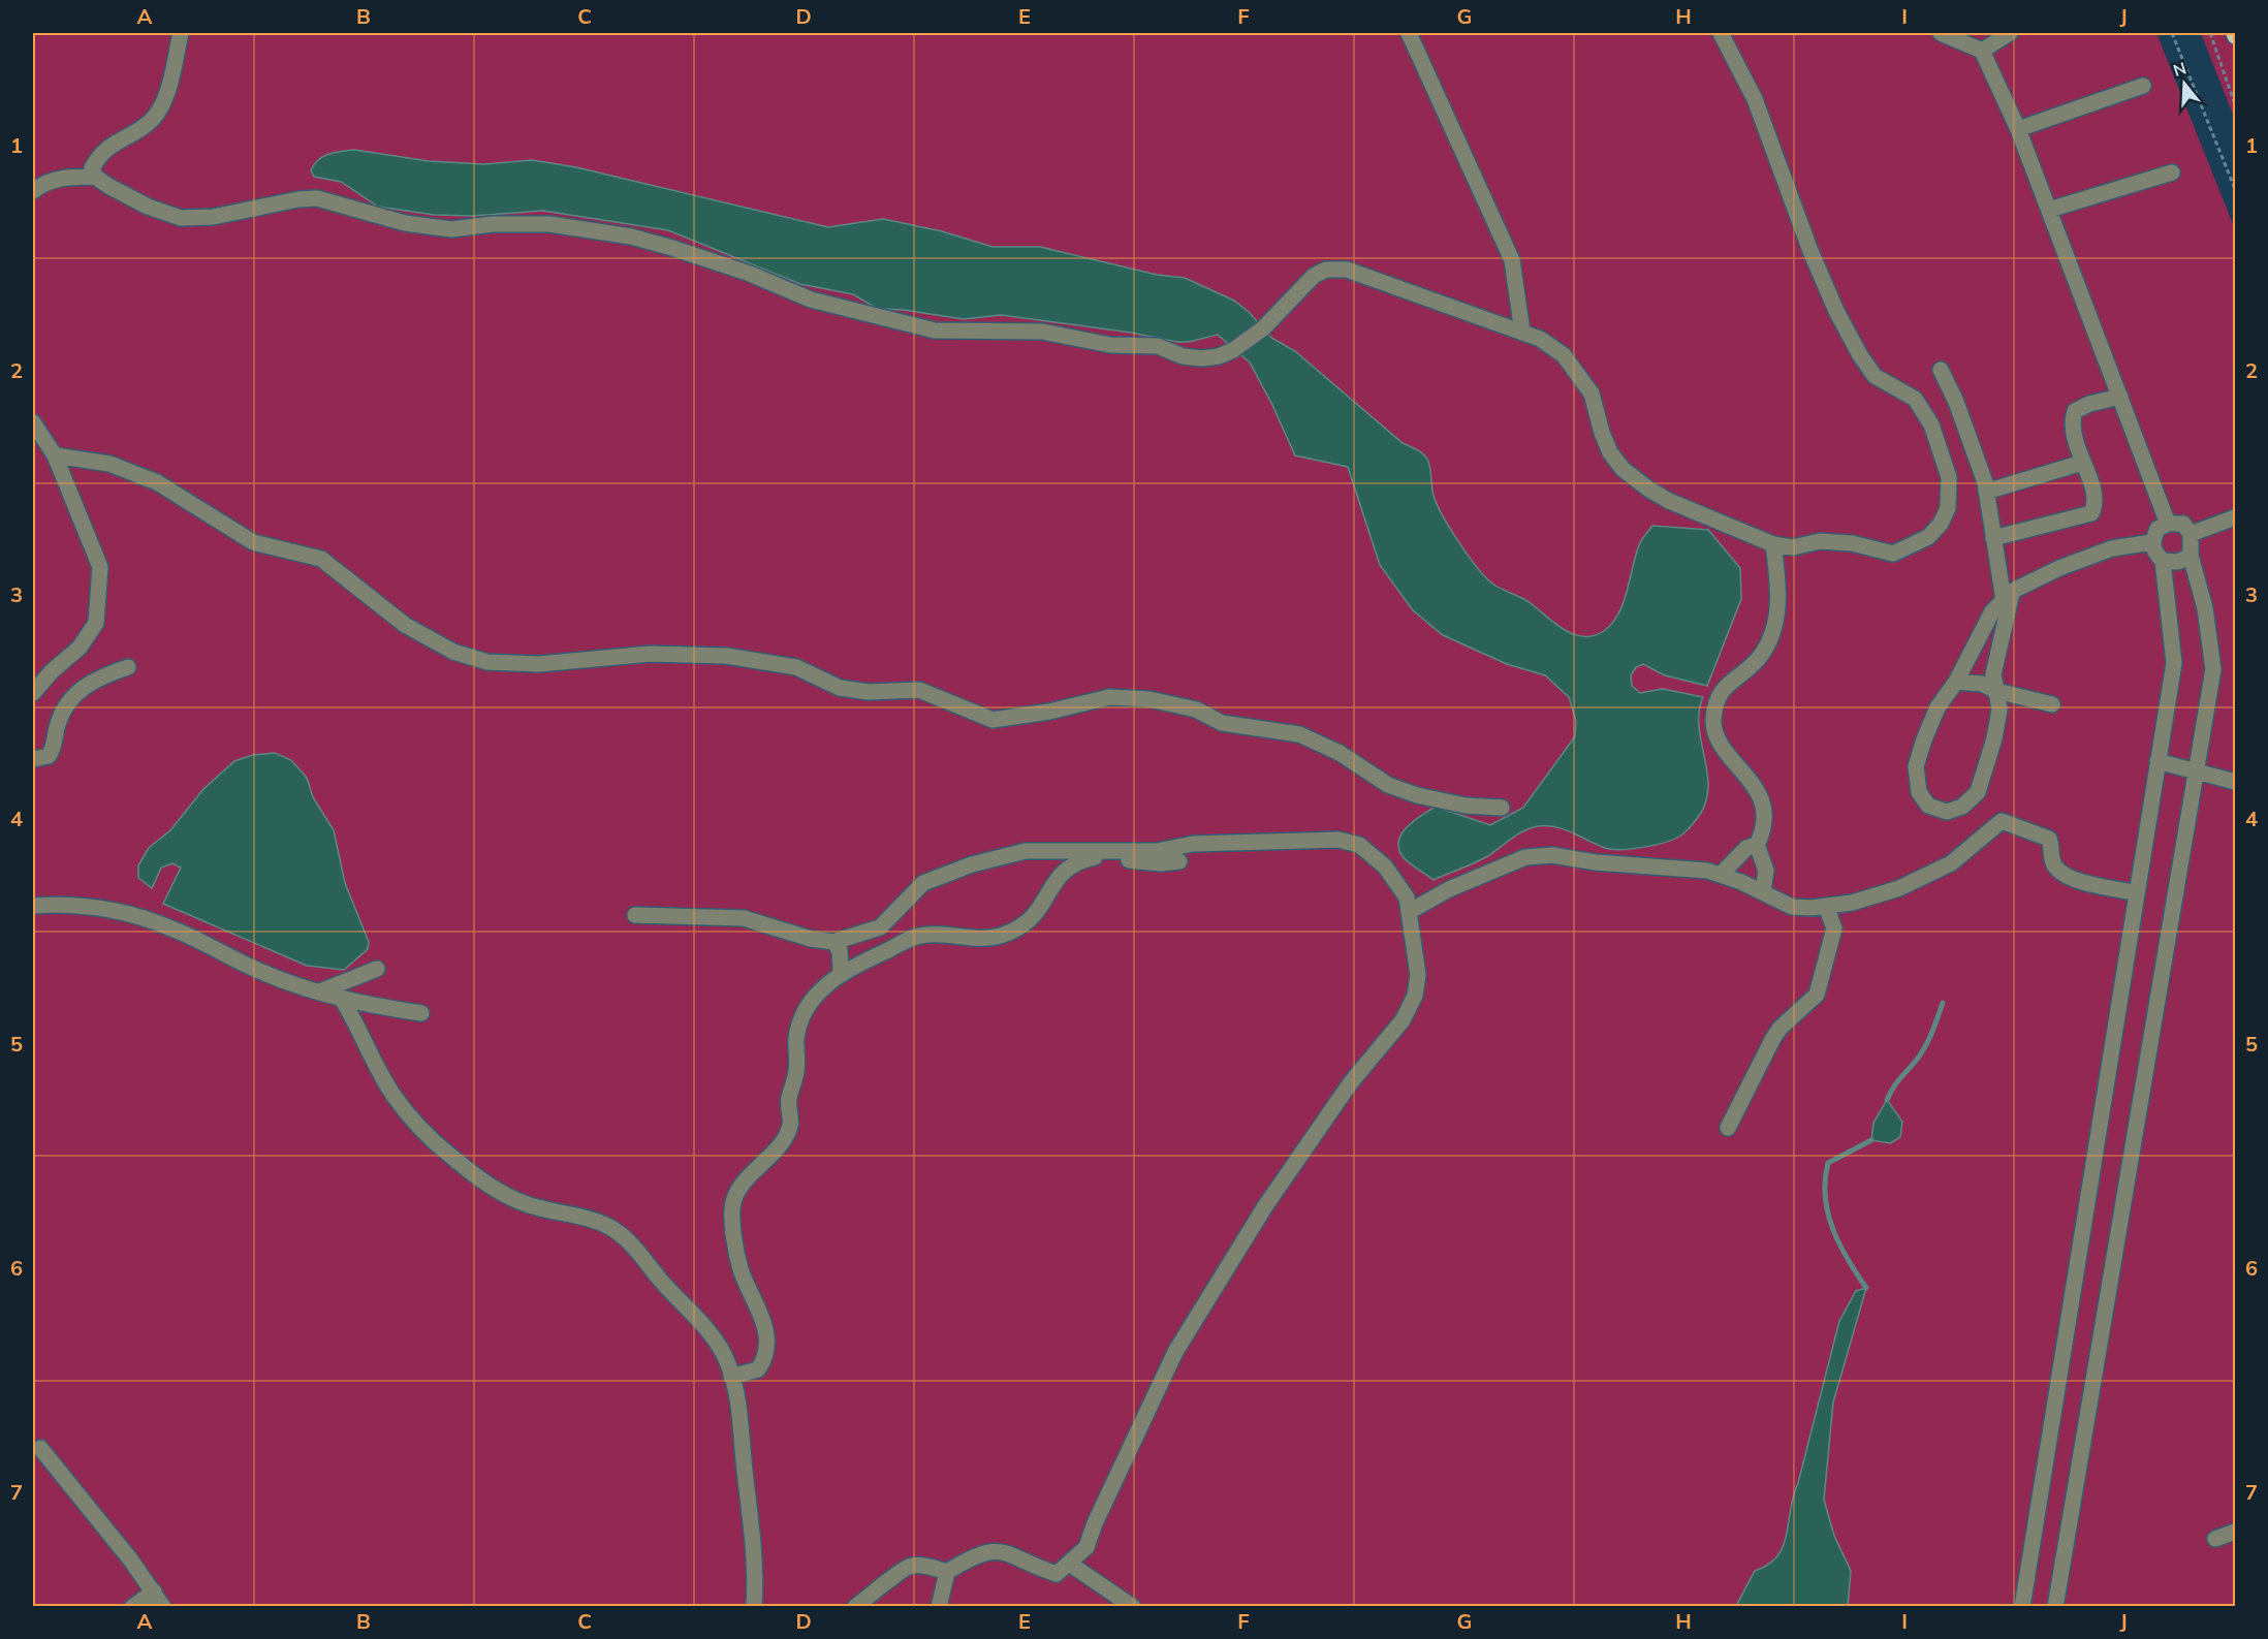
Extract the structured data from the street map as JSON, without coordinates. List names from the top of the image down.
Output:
{
  "north": "top",
  "grid": {
    "columns": [
      "A",
      "B",
      "C",
      "D",
      "E",
      "F",
      "G",
      "H",
      "I",
      "J"
    ],
    "rows": [
      "1",
      "2",
      "3",
      "4",
      "5",
      "6",
      "7"
    ]
  }
}
